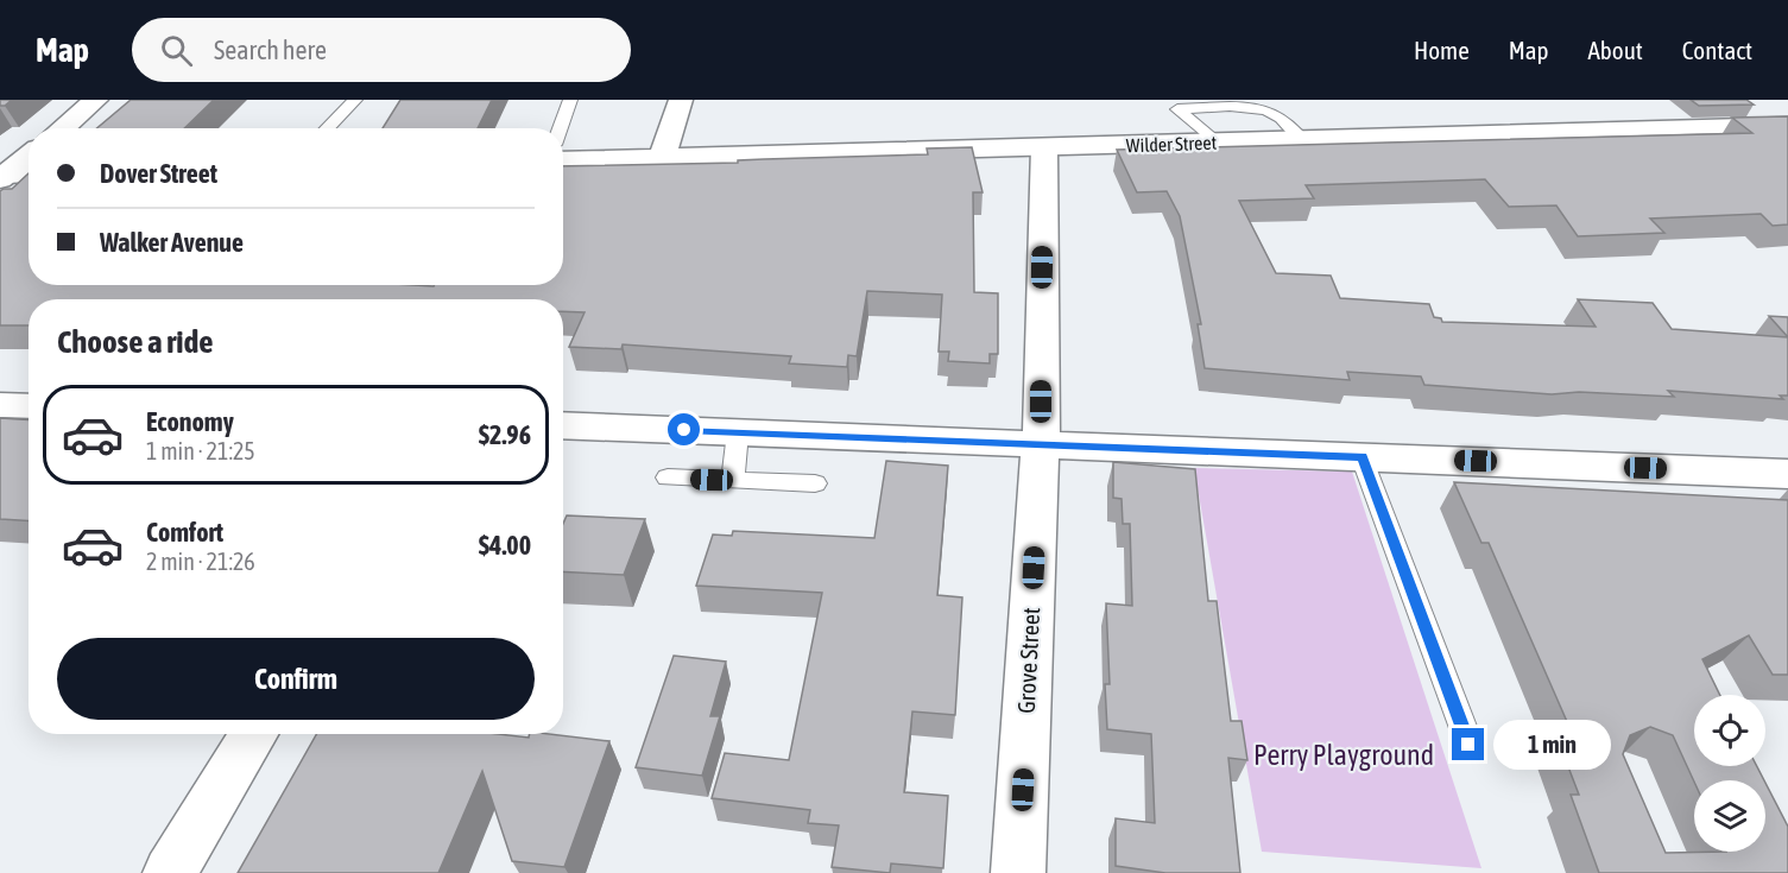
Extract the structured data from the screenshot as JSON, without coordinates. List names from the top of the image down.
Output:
{
  "streets": {
    "street": ["Wilder Street", "Grove Street"]
  },
  "crossings": [
    ["Wilder Street", "Grove Street"]
  ],
  "parks": ["Perry Playground"],
  "page": {
    "header": "Map",
    "search": "Search here",
    "nav": [
      "Home",
      "Map",
      "About",
      "Contact"
    ],
    "banner": ["Dover Street", "Walker Avenue"],
    "heading": "Choose a ride",
    "list": [
      {
        "name": "Economy",
        "note": "1 min · 21:25",
        "value": "$2.96"
      },
      {
        "name": "Comfort",
        "note": "2 min · 21:26",
        "value": "$4.00"
      }
    ],
    "buttons": "Confirm",
    "bubble": "1 min"
  }
}
